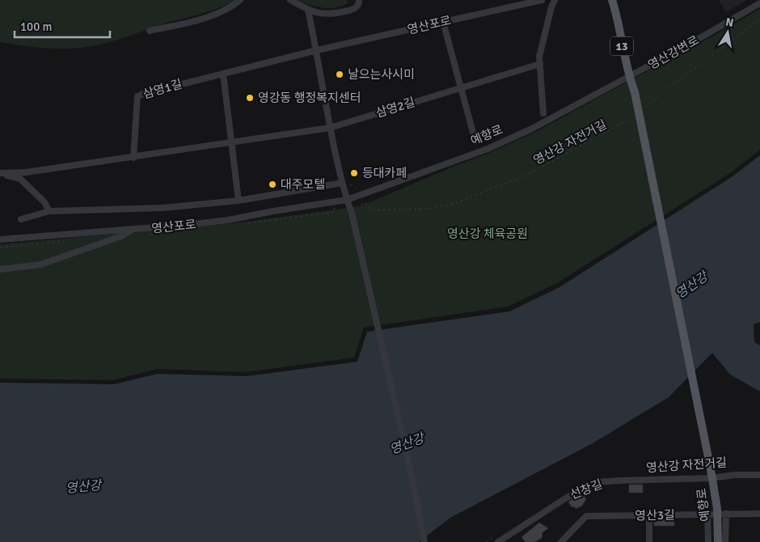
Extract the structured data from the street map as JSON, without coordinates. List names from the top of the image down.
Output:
{
  "streets": {
    "main road": ["13", "예향로"],
    "street": [
      "영산포로",
      "영산강변로",
      "삼영1길",
      "삼영2길",
      "선창길",
      "영산3길"
    ],
    "path": ["영산강 자전거길"]
  },
  "crossings": [
    ["영산포로", "삼영1길"],
    ["영산포로", "예향로"],
    ["13", "영산강변로"],
    ["13", "예향로"],
    ["13", "영산강 자전거길"],
    ["13", "선창길"],
    ["영산강변로", "예향로"],
    ["예향로", "영산강 자전거길"],
    ["예향로", "선창길"],
    ["영산강 자전거길", "선창길"]
  ],
  "water": ["영산강"],
  "parks": ["영산강 체육공원"],
  "places": [
    "날으는사시미",
    "영강동 행정복지센터",
    "등대카페",
    "대주모텔"
  ],
  "scale_bar": "100 m",
  "north": "top"
}
